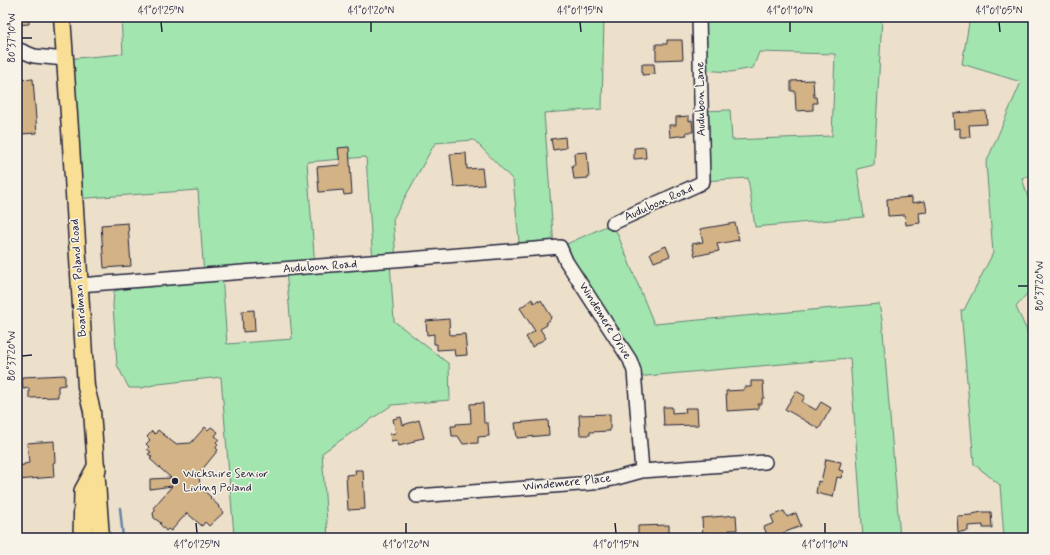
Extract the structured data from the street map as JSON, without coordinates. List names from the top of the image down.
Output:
{
  "streets": {
    "main road": ["Boardman Poland Road"],
    "street": [
      "Audubon Lane",
      "Audubon Road",
      "Windemere Drive",
      "Windemere Place"
    ]
  },
  "crossings": [
    ["Audubon Lane", "Audubon Road"],
    ["Audubon Road", "Boardman Poland Road"],
    ["Audubon Road", "Windemere Drive"],
    ["Windemere Drive", "Windemere Place"]
  ],
  "places": ["Wickshire Senior Living Poland"],
  "coordinates": [
    "41°01'25\"N",
    "41°01'20\"N",
    "41°01'15\"N",
    "41°01'10\"N",
    "41°01'05\"N",
    "80°37'10\"W",
    "80°37'20\"W"
  ]
}
